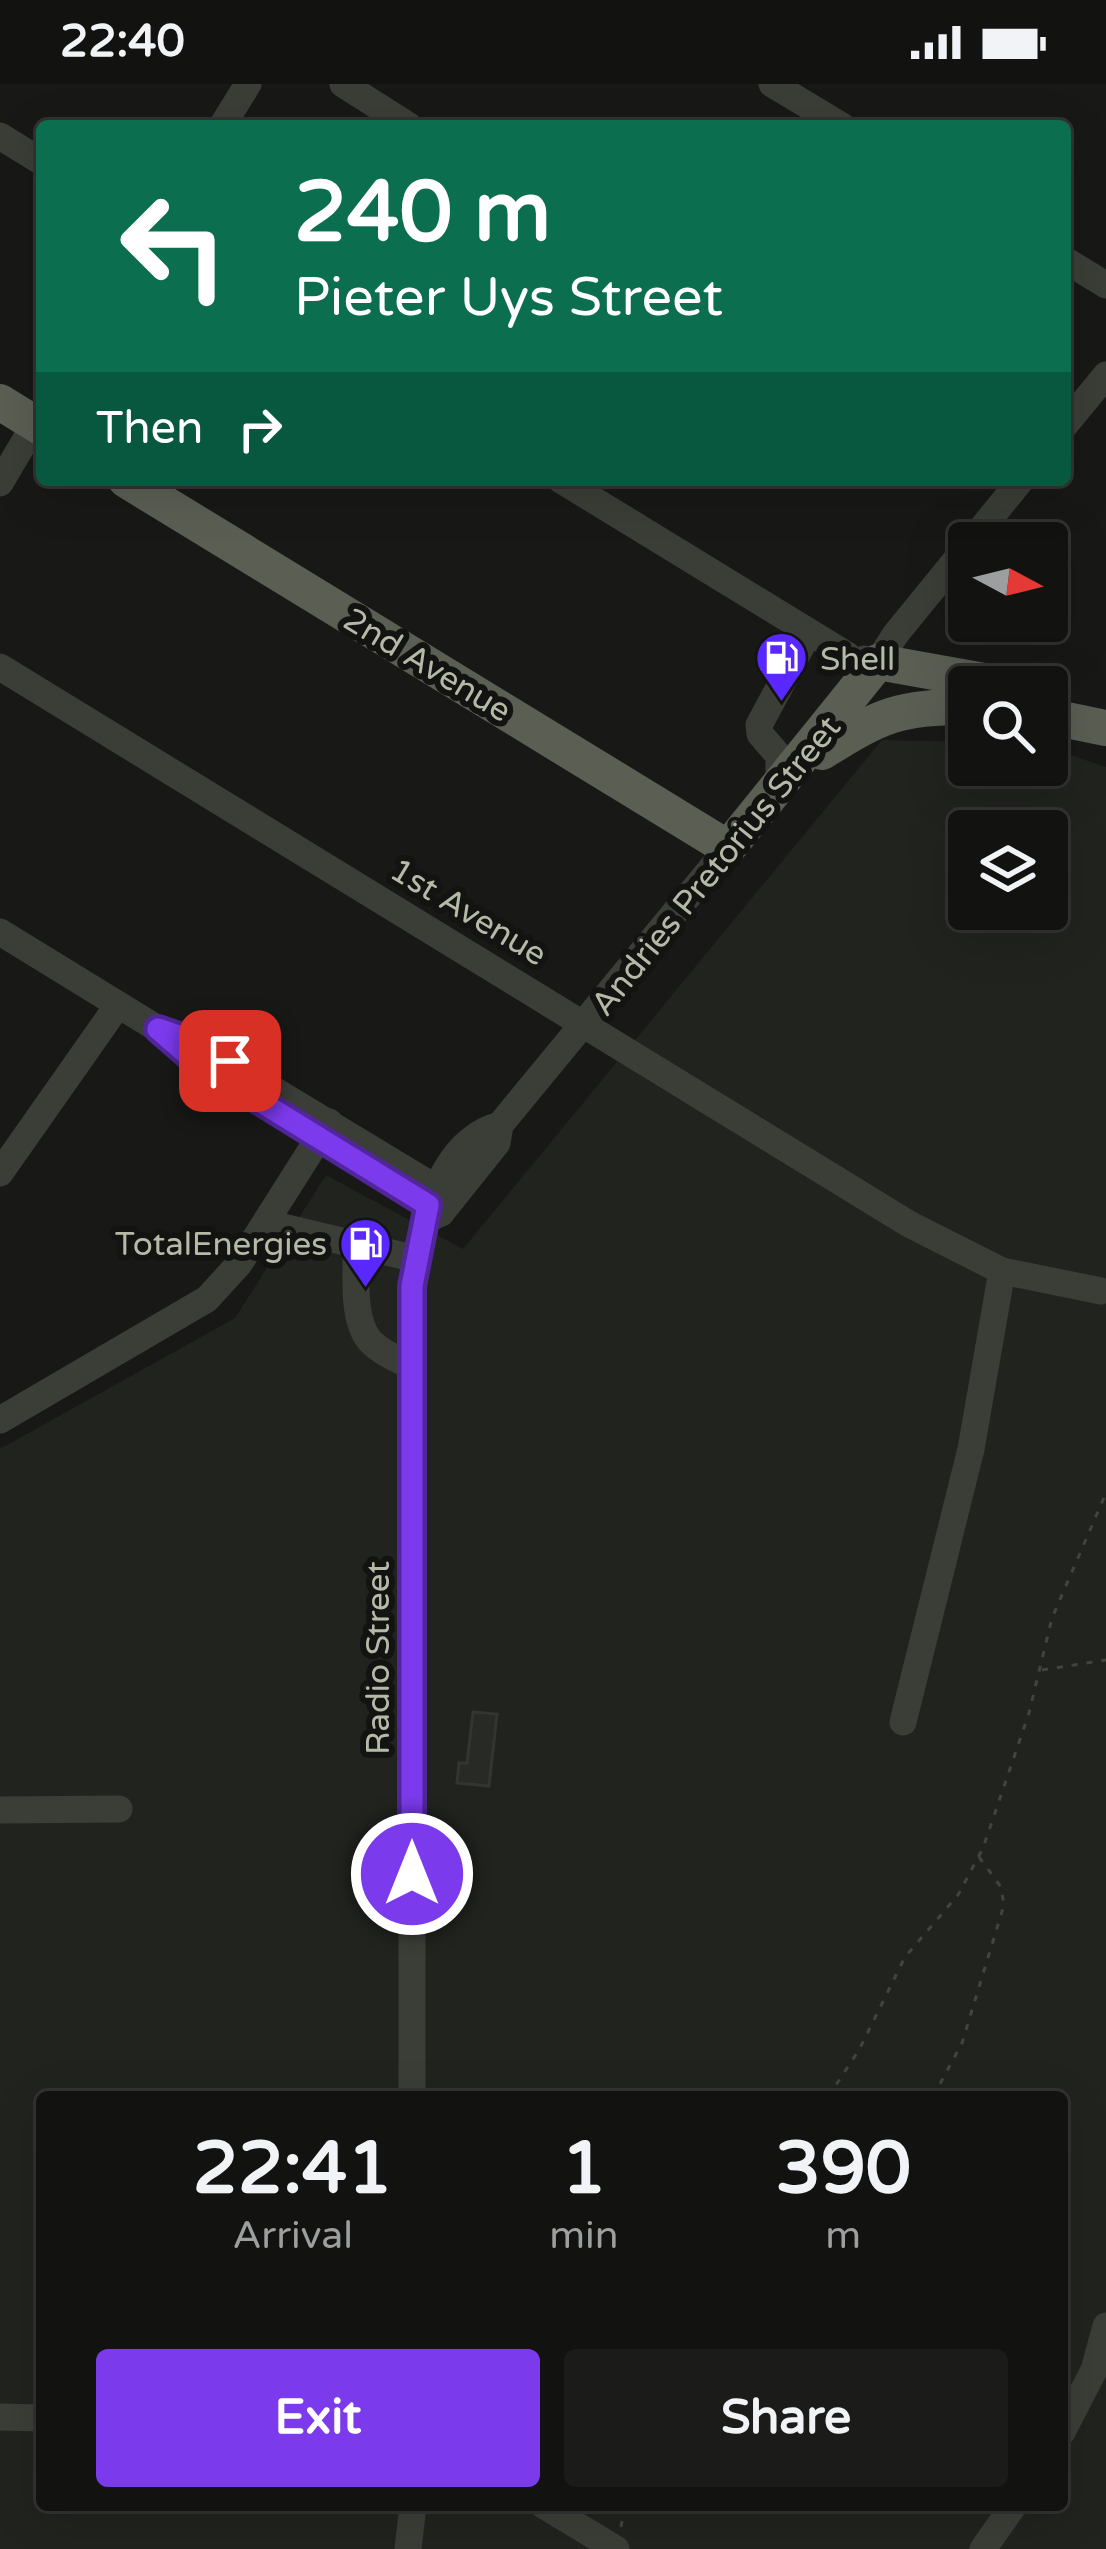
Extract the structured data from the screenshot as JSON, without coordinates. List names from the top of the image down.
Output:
{
  "streets": {
    "main road": ["2nd Avenue", "Andries Pretorius Street"],
    "street": ["1st Avenue", "Radio Street"]
  },
  "crossings": [
    ["2nd Avenue", "Andries Pretorius Street"],
    ["Andries Pretorius Street", "1st Avenue"],
    ["Andries Pretorius Street", "Radio Street"]
  ],
  "places": {
    "fuel station": ["Shell", "TotalEnergies"]
  },
  "north": "right",
  "page": {
    "status": "22:40",
    "turn": ["240 m", "Pieter Uys Street"],
    "then": "Then",
    "eta": [
      "22:41",
      "Arrival",
      "1",
      "min",
      "390",
      "m"
    ],
    "buttons": ["Exit", "Share"]
  }
}
